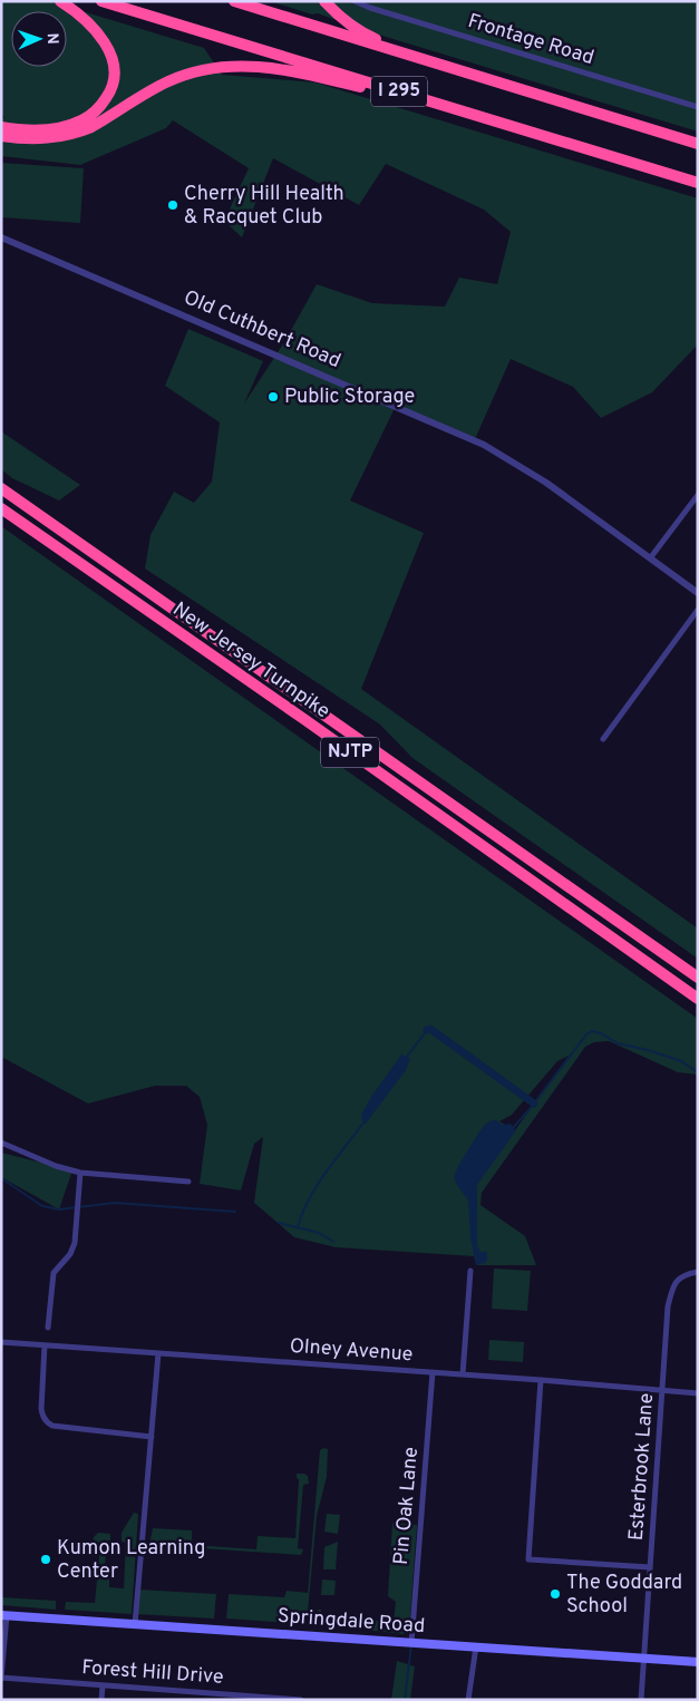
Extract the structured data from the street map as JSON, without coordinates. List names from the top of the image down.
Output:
{
  "streets": {
    "highway": ["I 295", "New Jersey Turnpike", "NJTP"],
    "main road": ["Springdale Road"],
    "street": [
      "Frontage Road",
      "Old Cuthbert Road",
      "Olney Avenue",
      "Esterbrook Lane",
      "Pin Oak Lane",
      "Forest Hill Drive"
    ]
  },
  "crossings": [
    ["Olney Avenue", "Esterbrook Lane"],
    ["Olney Avenue", "Pin Oak Lane"],
    ["Esterbrook Lane", "Springdale Road"],
    ["Pin Oak Lane", "Springdale Road"]
  ],
  "places": [
    "Cherry Hill Health & Racquet Club",
    "Public Storage",
    "Kumon Learning Center",
    "The Goddard School"
  ],
  "north": "right"
}
